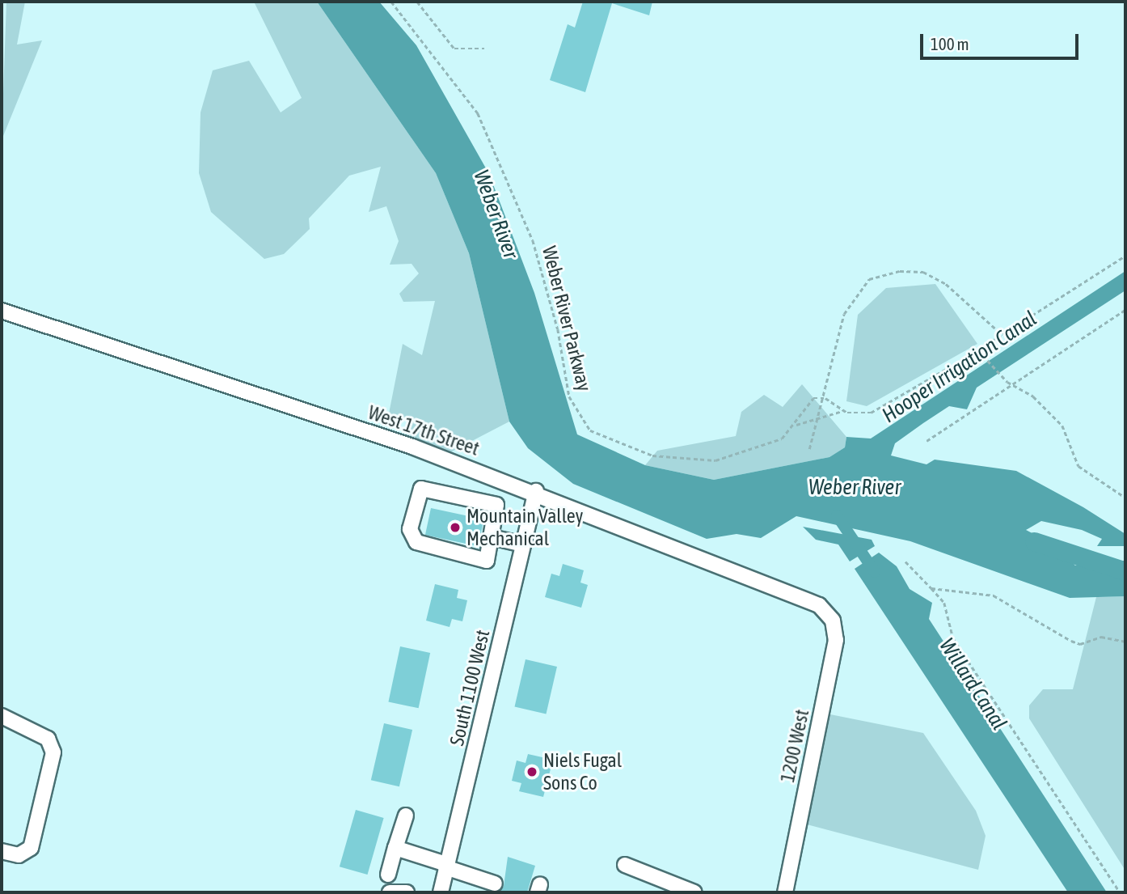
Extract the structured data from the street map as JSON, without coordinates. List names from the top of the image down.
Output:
{
  "streets": {
    "street": ["West 17th Street", "South 1100 West", "1200 West"],
    "path": ["Weber River Parkway"]
  },
  "crossings": [
    ["West 17th Street", "South 1100 West"],
    ["West 17th Street", "1200 West"]
  ],
  "water": ["Weber River", "Hooper Irrigation Canal", "Willard Canal"],
  "places": ["Mountain Valley Mechanical", "Niels Fugal Sons Co"],
  "scale_bar": "100 m"
}
